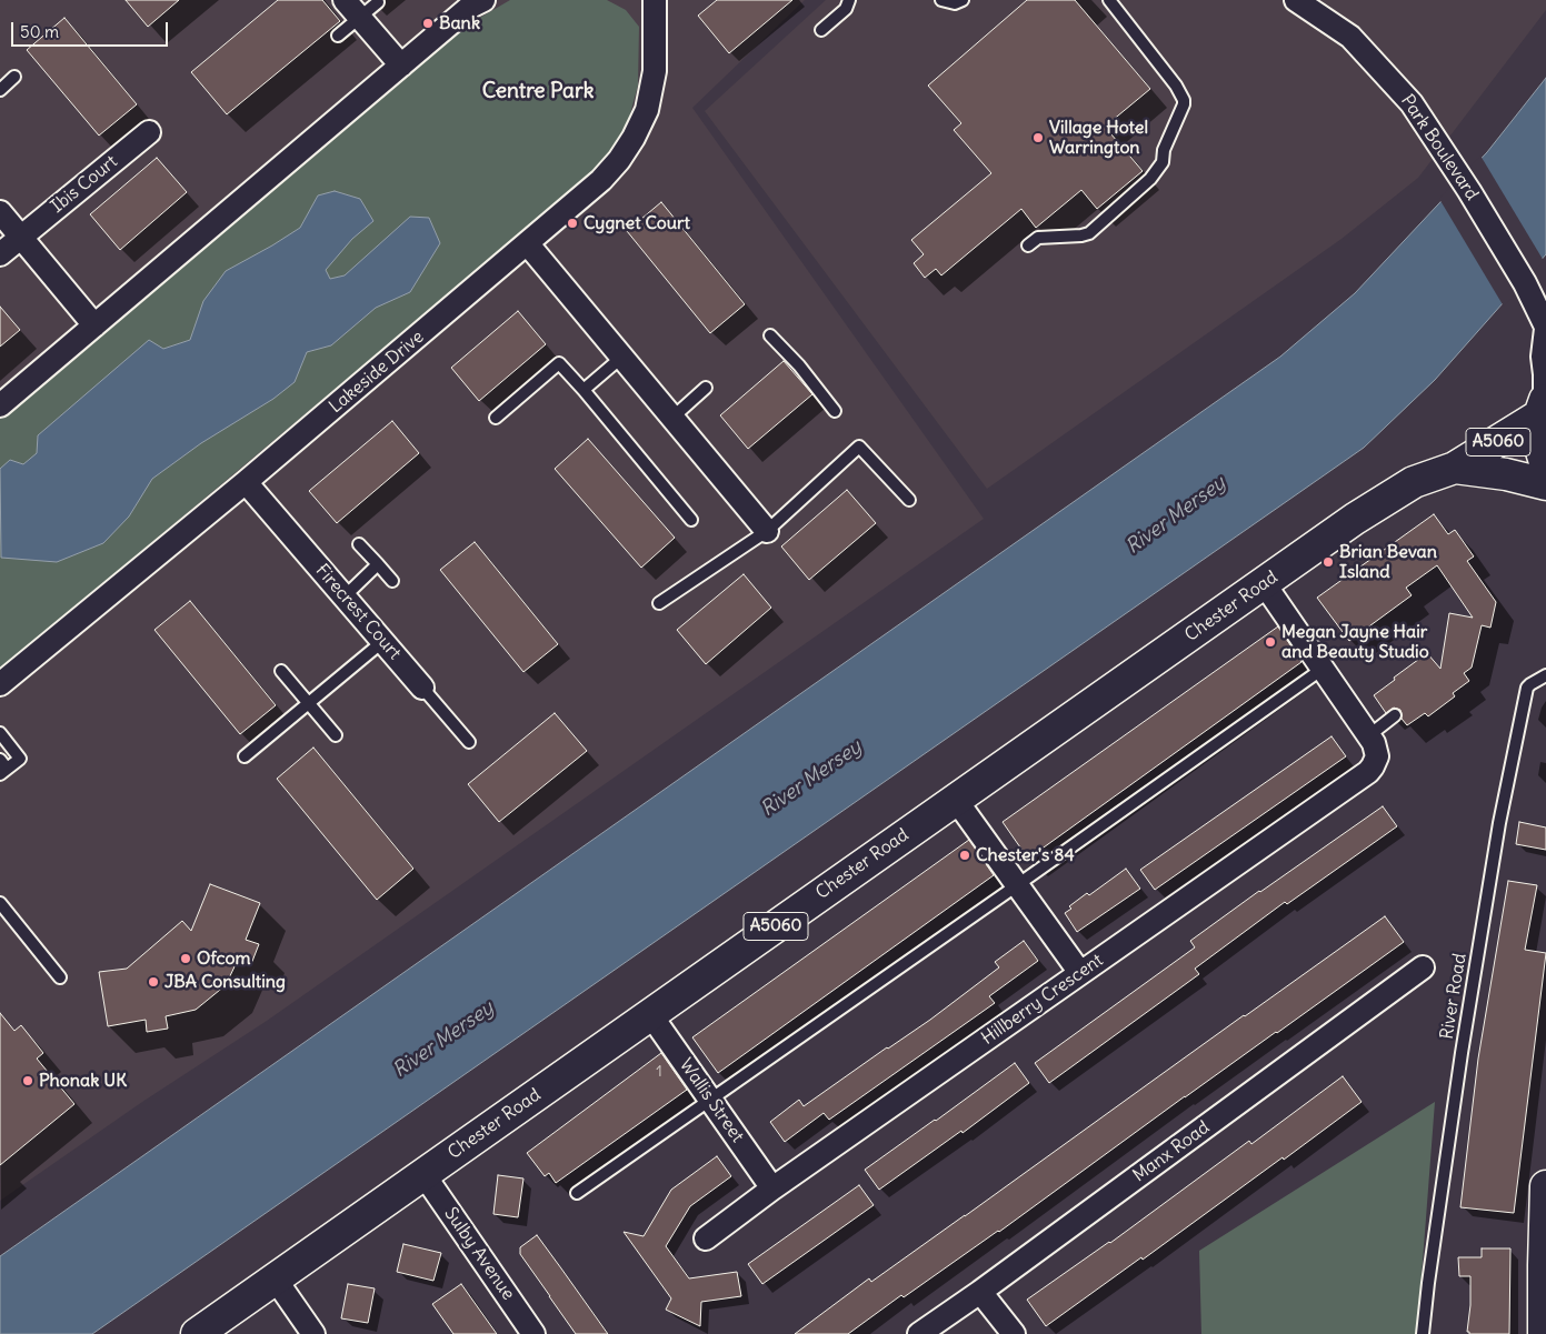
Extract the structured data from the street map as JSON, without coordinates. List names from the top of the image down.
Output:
{
  "streets": {
    "highway": ["A5060", "Chester Road"],
    "street": [
      "Park Boulevard",
      "Ibis Court",
      "Lakeside Drive",
      "Firecrest Court",
      "Hillberry Crescent",
      "Wallis Street",
      "Manx Road",
      "Sulby Avenue"
    ],
    "lane": ["River Road"]
  },
  "crossings": [
    ["Park Boulevard", "Chester Road"],
    ["Lakeside Drive", "Firecrest Court"],
    ["Chester Road", "Wallis Street"],
    ["Chester Road", "Sulby Avenue"],
    ["Hillberry Crescent", "Wallis Street"]
  ],
  "districts": ["Centre Park"],
  "water": ["River Mersey"],
  "places": [
    "Bank",
    "Village Hotel Warrington",
    "Cygnet Court",
    "Brian Bevan Island",
    "Megan Jayne Hair and Beauty Studio",
    "Chester's 84",
    "Ofcom",
    "JBA Consulting",
    "Phonak UK"
  ],
  "house_numbers": ["1"],
  "scale_bar": "50 m"
}
